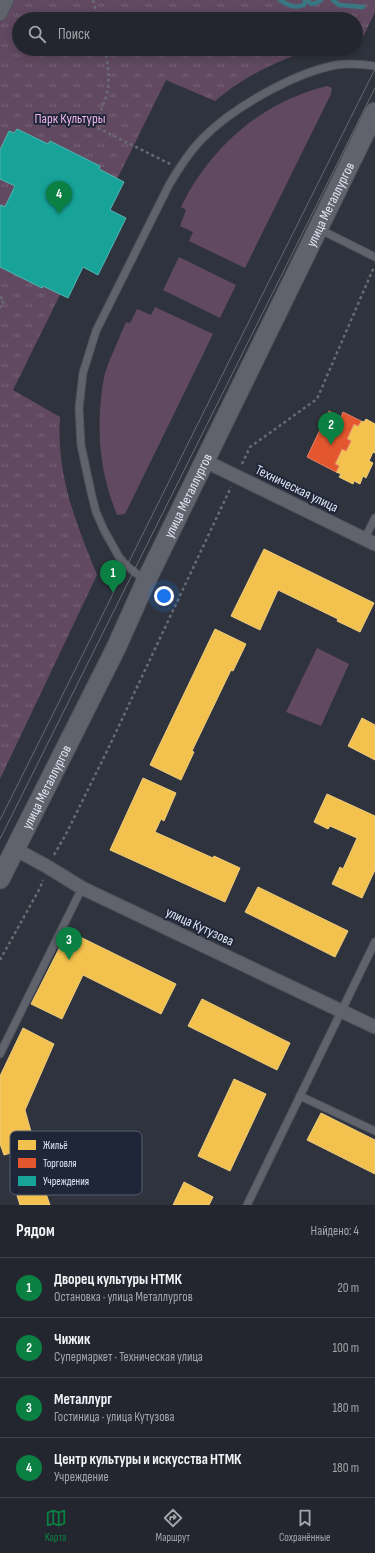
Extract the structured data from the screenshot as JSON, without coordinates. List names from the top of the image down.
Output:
{
  "streets": {
    "main road": ["улица Металлургов"],
    "street": ["Техническая улица", "улица Кутузова"]
  },
  "crossings": [
    ["улица Металлургов", "Техническая улица"],
    ["улица Металлургов", "улица Кутузова"]
  ],
  "parks": ["Парк Культуры"],
  "legend": ["Жильё", "Торговля", "Учреждения"],
  "page": {
    "search": "Поиск",
    "pins": [
      "4",
      "2",
      "1",
      "3"
    ],
    "heading": ["Рядом", "Найдено: 4"],
    "list": [
      {
        "mark": "1",
        "name": "Дворец культуры НТМК",
        "note": "Остановка · улица Металлургов",
        "value": "20 m"
      },
      {
        "mark": "2",
        "name": "Чижик",
        "note": "Супермаркет · Техническая улица",
        "value": "100 m"
      },
      {
        "mark": "3",
        "name": "Металлург",
        "note": "Гостиница · улица Кутузова",
        "value": "180 m"
      },
      {
        "mark": "4",
        "name": "Центр культуры и искусства НТМК",
        "note": "Учреждение",
        "value": "180 m"
      }
    ],
    "nav": ["Карта", "Маршрут", "Сохранённые"]
  }
}
